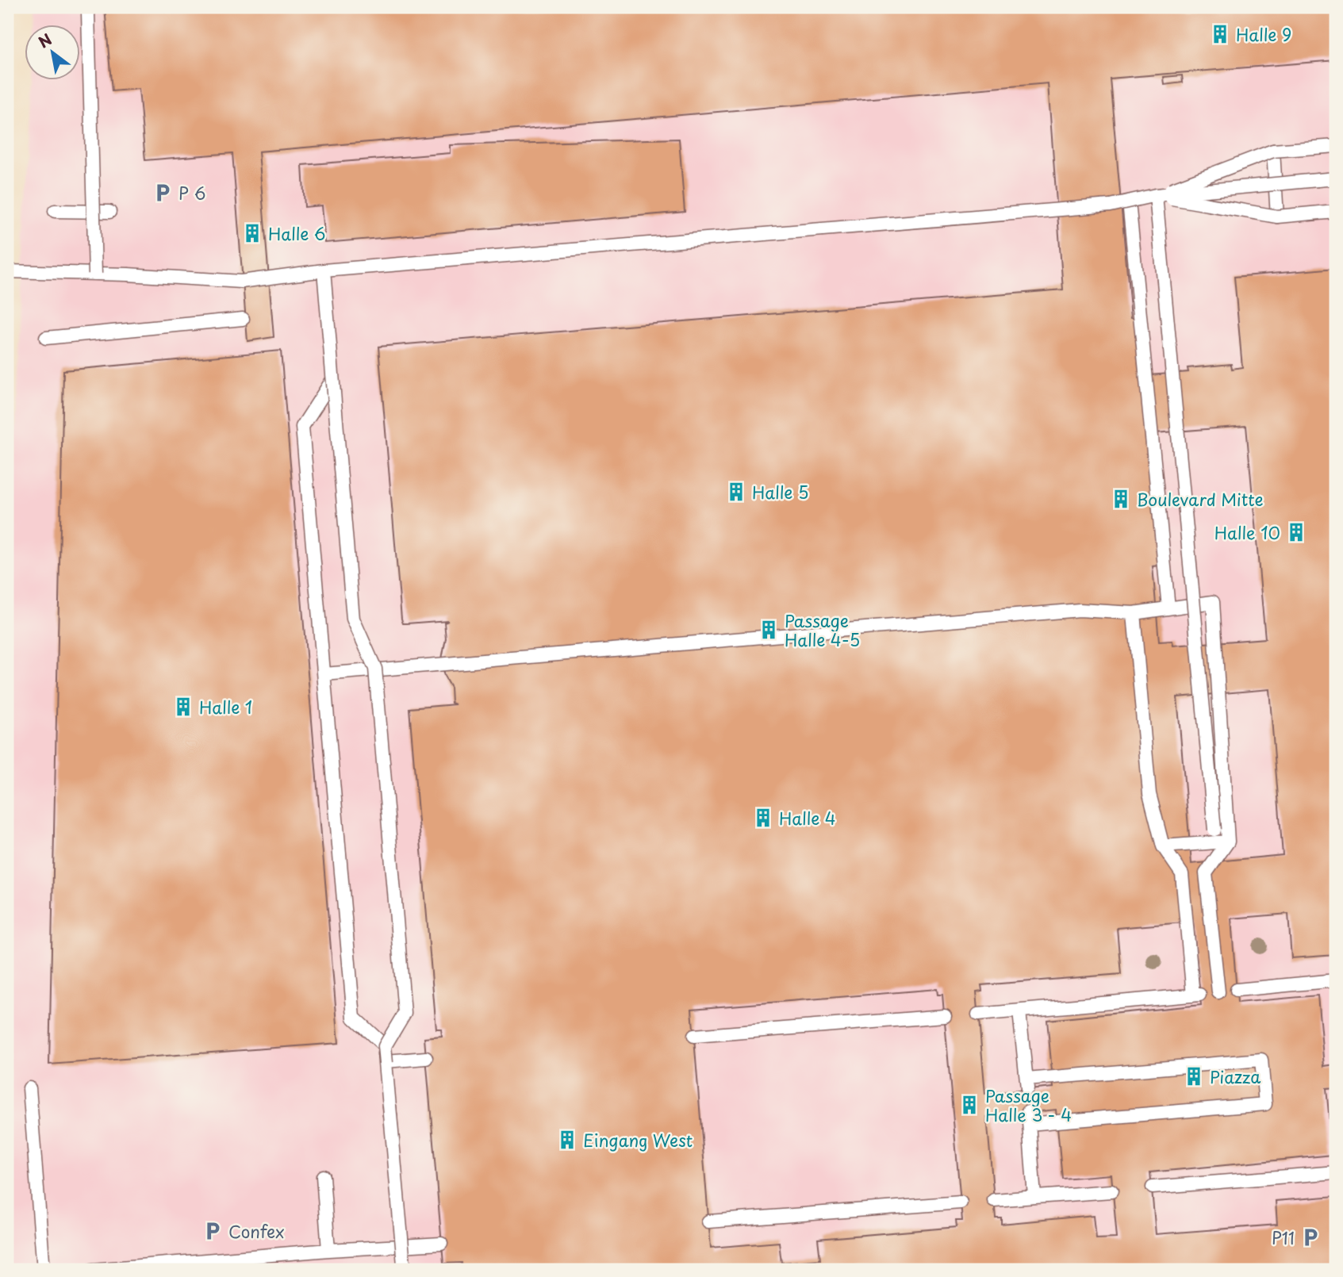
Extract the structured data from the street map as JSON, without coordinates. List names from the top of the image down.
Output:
{
  "places": {
    "building": [
      "Halle 9",
      "Halle 6",
      "Halle 5",
      "Boulevard Mitte",
      "Halle 10",
      "Passage Halle 4-5",
      "Halle 1",
      "Halle 4",
      "Piazza",
      "Passage Halle 3 - 4",
      "Eingang West"
    ],
    "parking": ["P 6", "Confex", "P11"]
  },
  "north": "top left"
}
